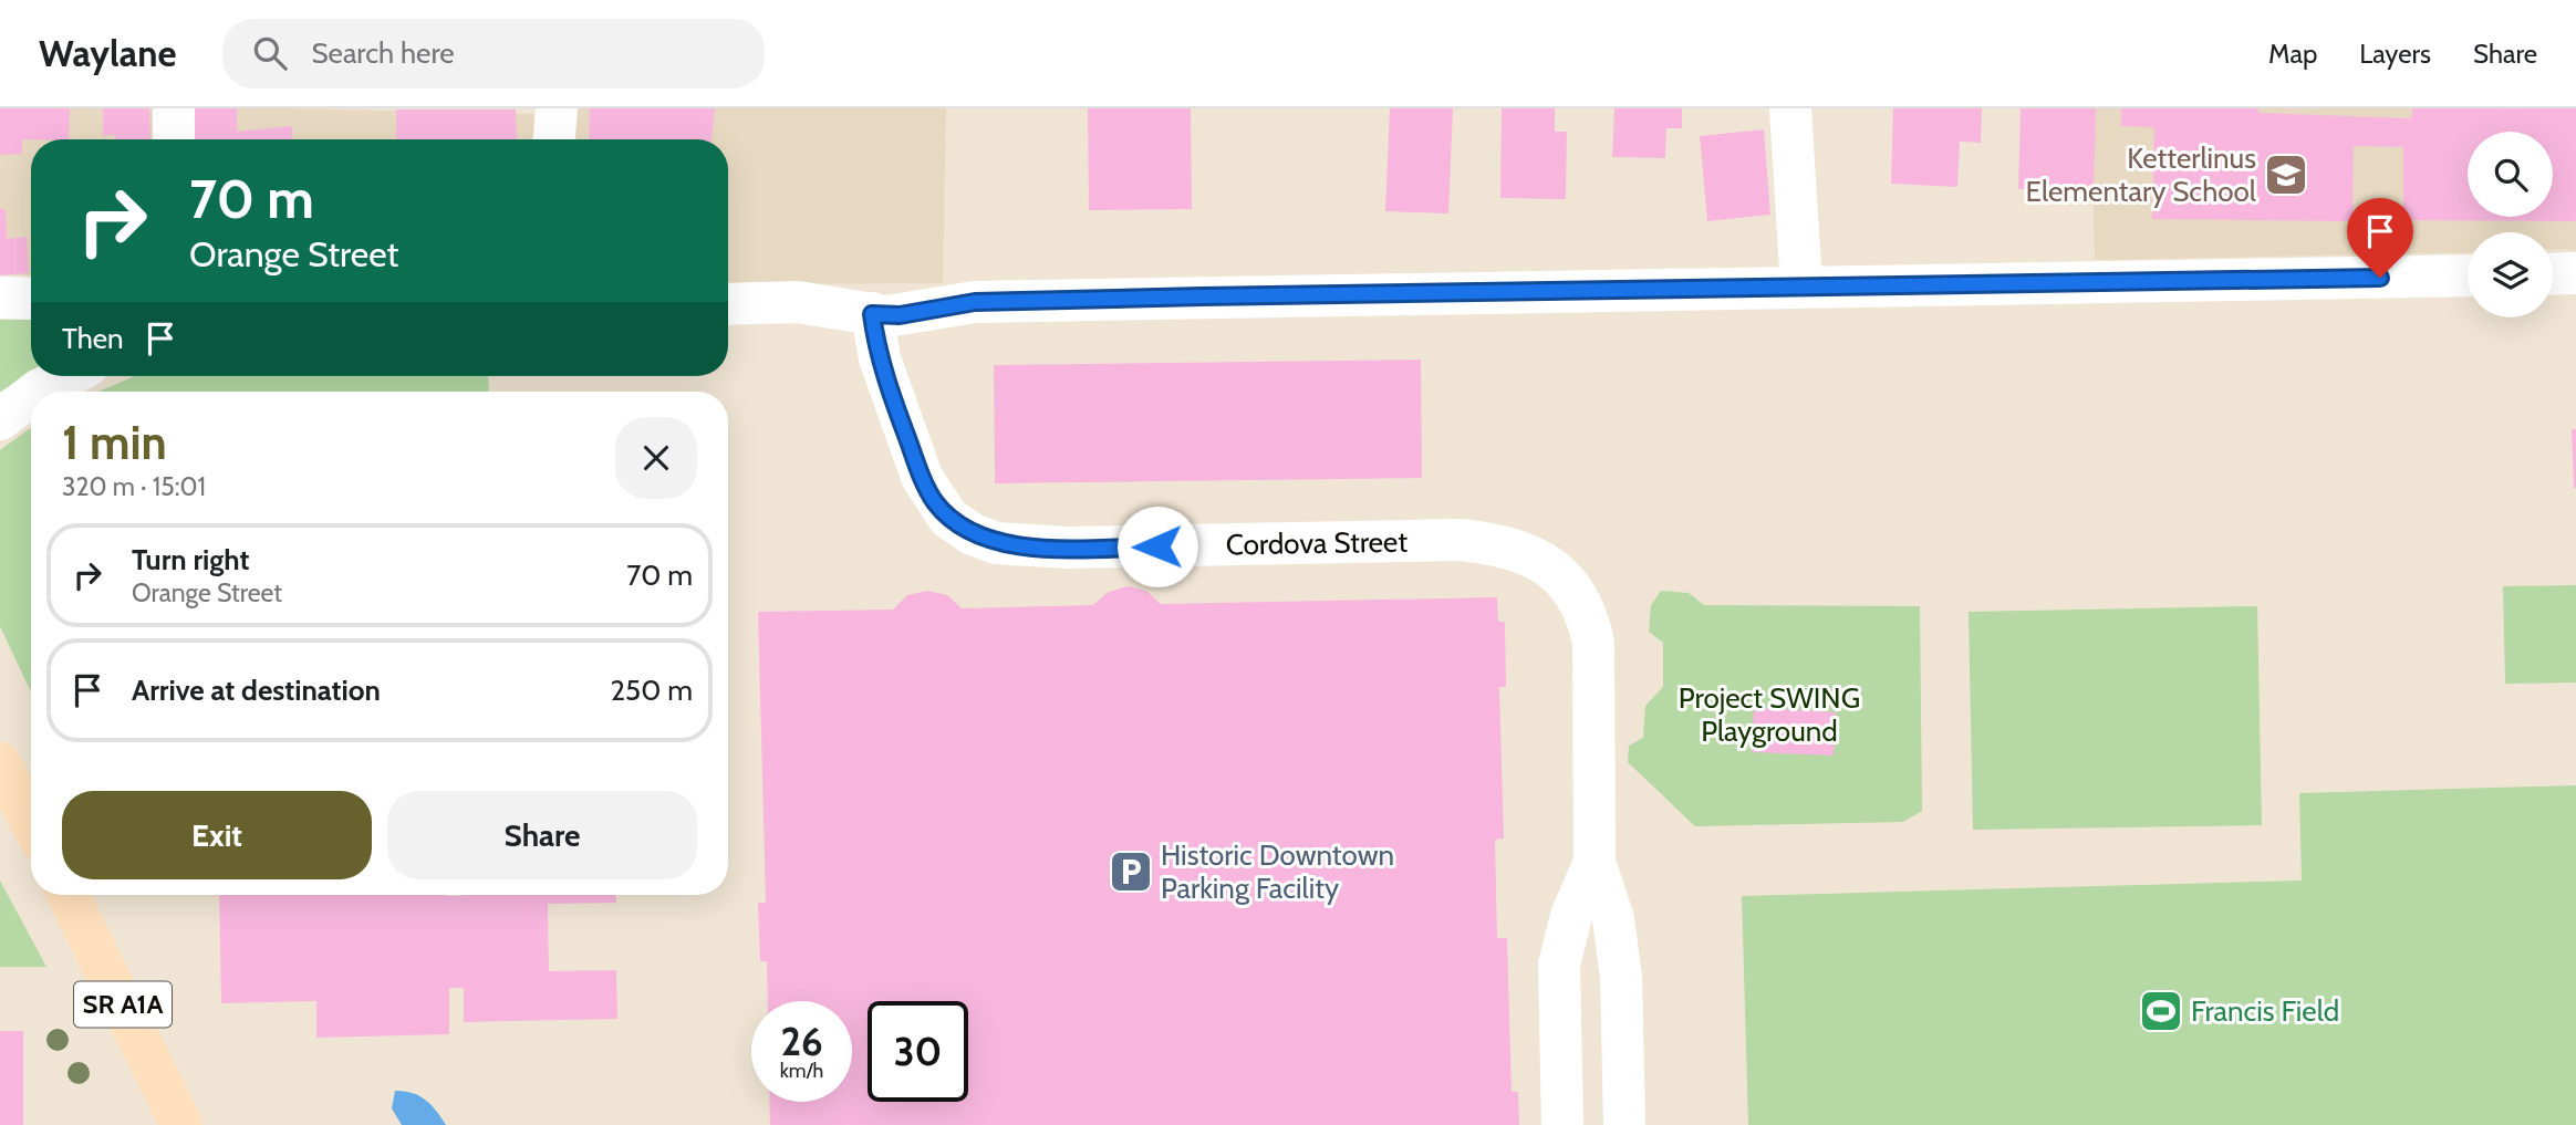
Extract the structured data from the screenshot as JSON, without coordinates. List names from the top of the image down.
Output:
{
  "streets": {
    "main road": ["SR A1A"],
    "street": ["Cordova Street"]
  },
  "parks": ["Project SWING Playground"],
  "places": {
    "school or university": ["Ketterlinus Elementary School"],
    "parking": ["Historic Downtown Parking Facility"],
    "sports": ["Francis Field"]
  },
  "page": {
    "header": "Waylane",
    "search": "Search here",
    "nav": ["Map", "Layers", "Share"],
    "turn": ["70 m", "Orange Street"],
    "then": "Then",
    "heading": ["1 min", "320 m · 15:01"],
    "list": [
      {
        "name": "Turn right",
        "note": "Orange Street",
        "value": "70 m"
      },
      {
        "name": "Arrive at destination",
        "value": "250 m"
      }
    ],
    "buttons": ["Exit", "Share"],
    "speed": "26 km/h",
    "limit": "30"
  }
}
